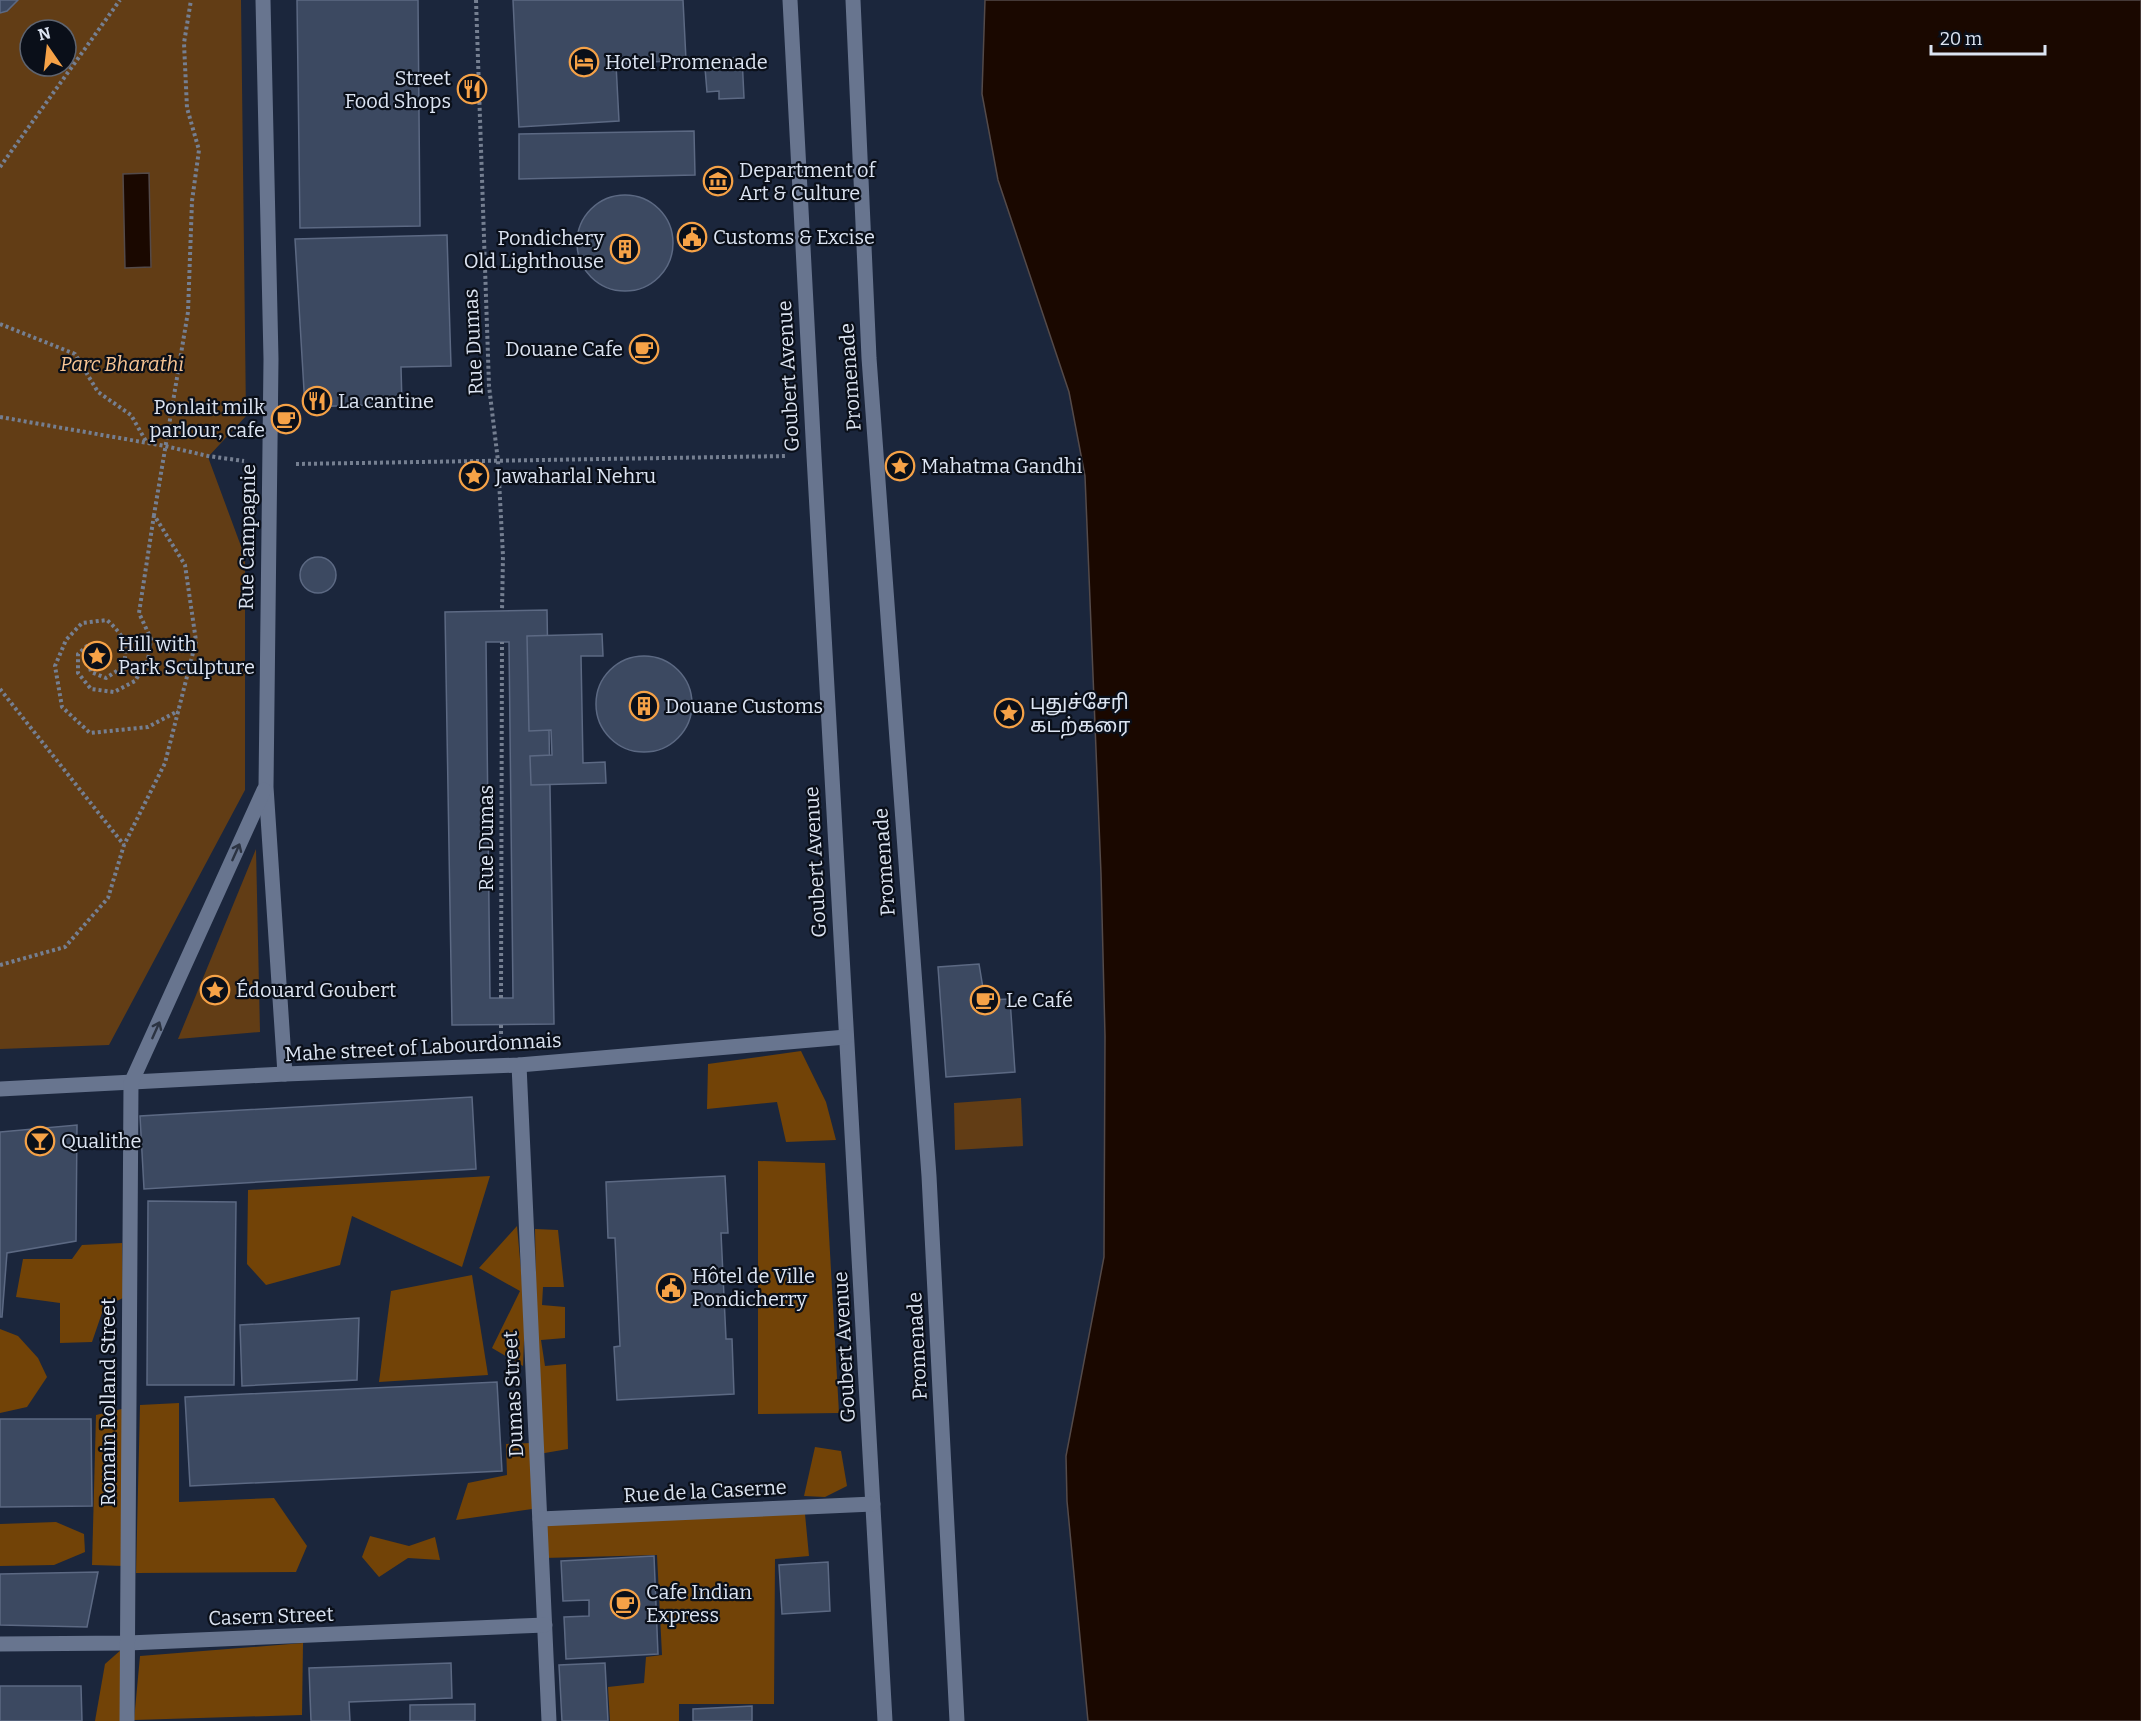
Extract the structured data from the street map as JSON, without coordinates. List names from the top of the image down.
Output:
{
  "streets": {
    "street": [
      "Goubert Avenue",
      "Promenade",
      "Rue Campagnie",
      "Mahe street of Labourdonnais",
      "Dumas Street",
      "Romain Rolland Street",
      "Rue de la Caserne",
      "Casern Street"
    ],
    "path": ["Rue Dumas"]
  },
  "crossings": [
    ["Goubert Avenue", "Mahe street of Labourdonnais"],
    ["Goubert Avenue", "Rue de la Caserne"],
    ["Rue Campagnie", "Mahe street of Labourdonnais"],
    ["Mahe street of Labourdonnais", "Dumas Street"],
    ["Mahe street of Labourdonnais", "Romain Rolland Street"],
    ["Dumas Street", "Rue de la Caserne"],
    ["Dumas Street", "Casern Street"],
    ["Romain Rolland Street", "Casern Street"]
  ],
  "parks": ["Parc Bharathi"],
  "places": {
    "hotel": ["Hotel Promenade"],
    "restaurant": ["Street Food Shops", "La cantine"],
    "museum": ["Department of Art & Culture"],
    "public building": ["Customs & Excise", "Hôtel de Ville Pondicherry"],
    "building": ["Pondichery Old Lighthouse", "Douane Customs"],
    "cafe": [
      "Douane Cafe",
      "Ponlait milk parlour, cafe",
      "Le Café",
      "Cafe Indian Express"
    ],
    "place": [
      "Mahatma Gandhi",
      "Jawaharlal Nehru",
      "Hill with Park Sculpture",
      "புதுச்சேரி கடற்கரை",
      "Édouard Goubert"
    ],
    "bar": ["Qualithe"]
  },
  "scale_bar": "20 m",
  "north": "top"
}
